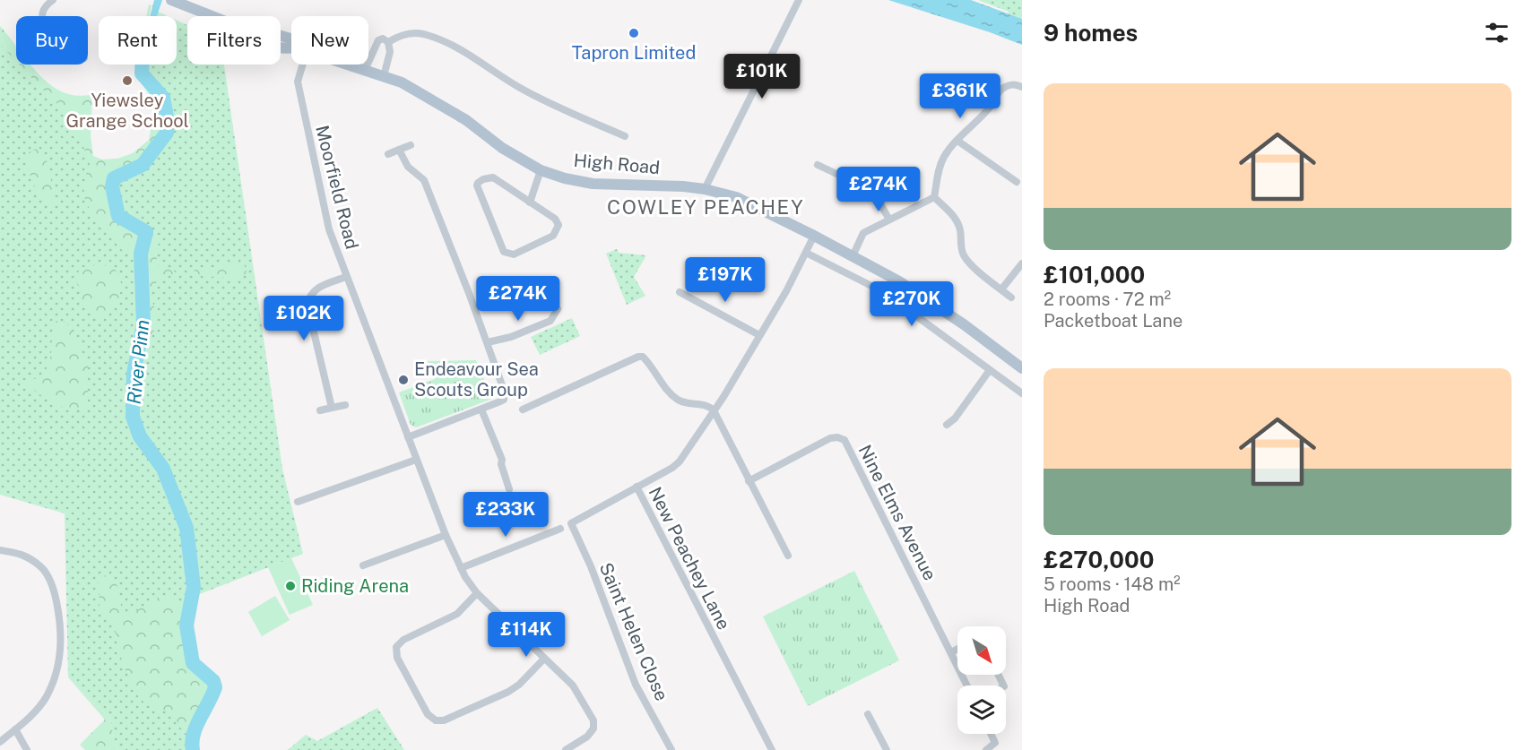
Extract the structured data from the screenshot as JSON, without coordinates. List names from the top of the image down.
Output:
{
  "streets": {
    "main road": ["High Road"],
    "street": [
      "Moorfield Road",
      "Nine Elms Avenue",
      "New Peachey Lane",
      "Saint Helen Close"
    ]
  },
  "crossings": [
    ["High Road", "New Peachey Lane"],
    ["New Peachey Lane", "Saint Helen Close"]
  ],
  "districts": ["COWLEY PEACHEY"],
  "water": ["River Pinn"],
  "places": [
    "Tapron Limited",
    "Yiewsley Grange School",
    "Endeavour Sea Scouts Group",
    "Riding Arena"
  ],
  "north": "bottom right",
  "page": {
    "heading": "9 homes",
    "chip": [
      "Buy",
      "Rent",
      "Filters",
      "New"
    ],
    "price": [
      "£101K",
      "£361K",
      "£274K",
      "£197K",
      "£274K",
      "£270K",
      "£102K",
      "£233K",
      "£114K"
    ],
    "list": [
      {
        "name": "£101,000",
        "note": "2 rooms · 72 m² · Packetboat Lane"
      },
      {
        "name": "£270,000",
        "note": "5 rooms · 148 m² · High Road"
      }
    ]
  }
}
